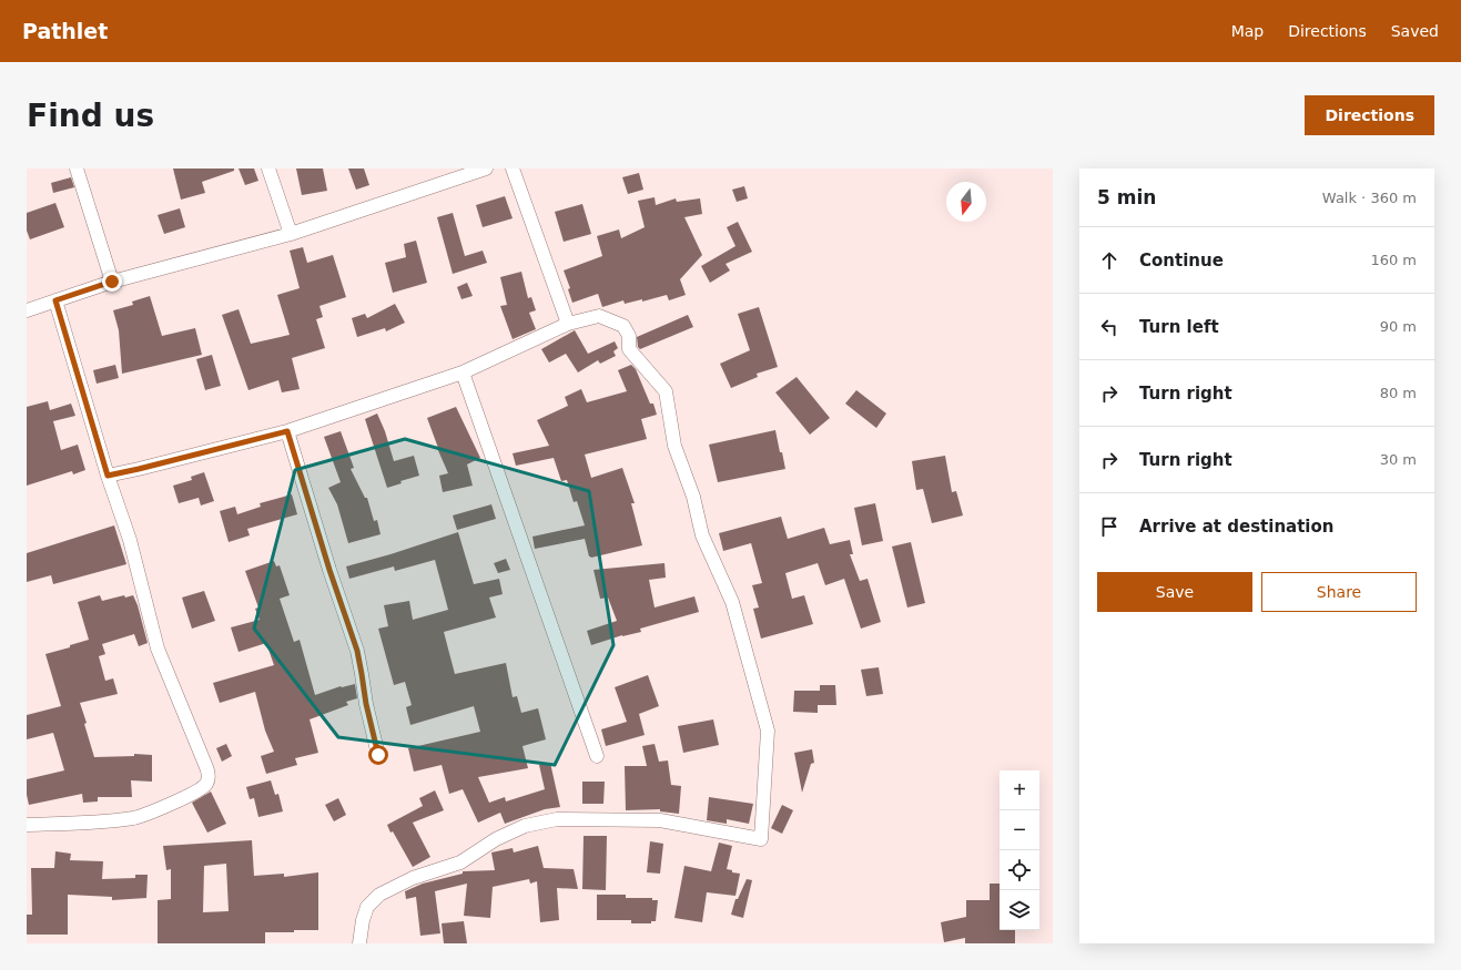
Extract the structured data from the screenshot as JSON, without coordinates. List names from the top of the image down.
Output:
{
  "north": "bottom",
  "page": {
    "header": "Pathlet",
    "nav": ["Map", "Directions", "Saved"],
    "buttons": [
      "Directions",
      ["Save", "Share"]
    ],
    "title": "Find us",
    "heading": ["5 min", "Walk · 360 m"],
    "list": [
      ["Continue", "160 m"],
      ["Turn left", "90 m"],
      ["Turn right", "80 m"],
      ["Turn right", "30 m"],
      "Arrive at destination"
    ],
    "map_buttons": ["+", "−"]
  }
}
